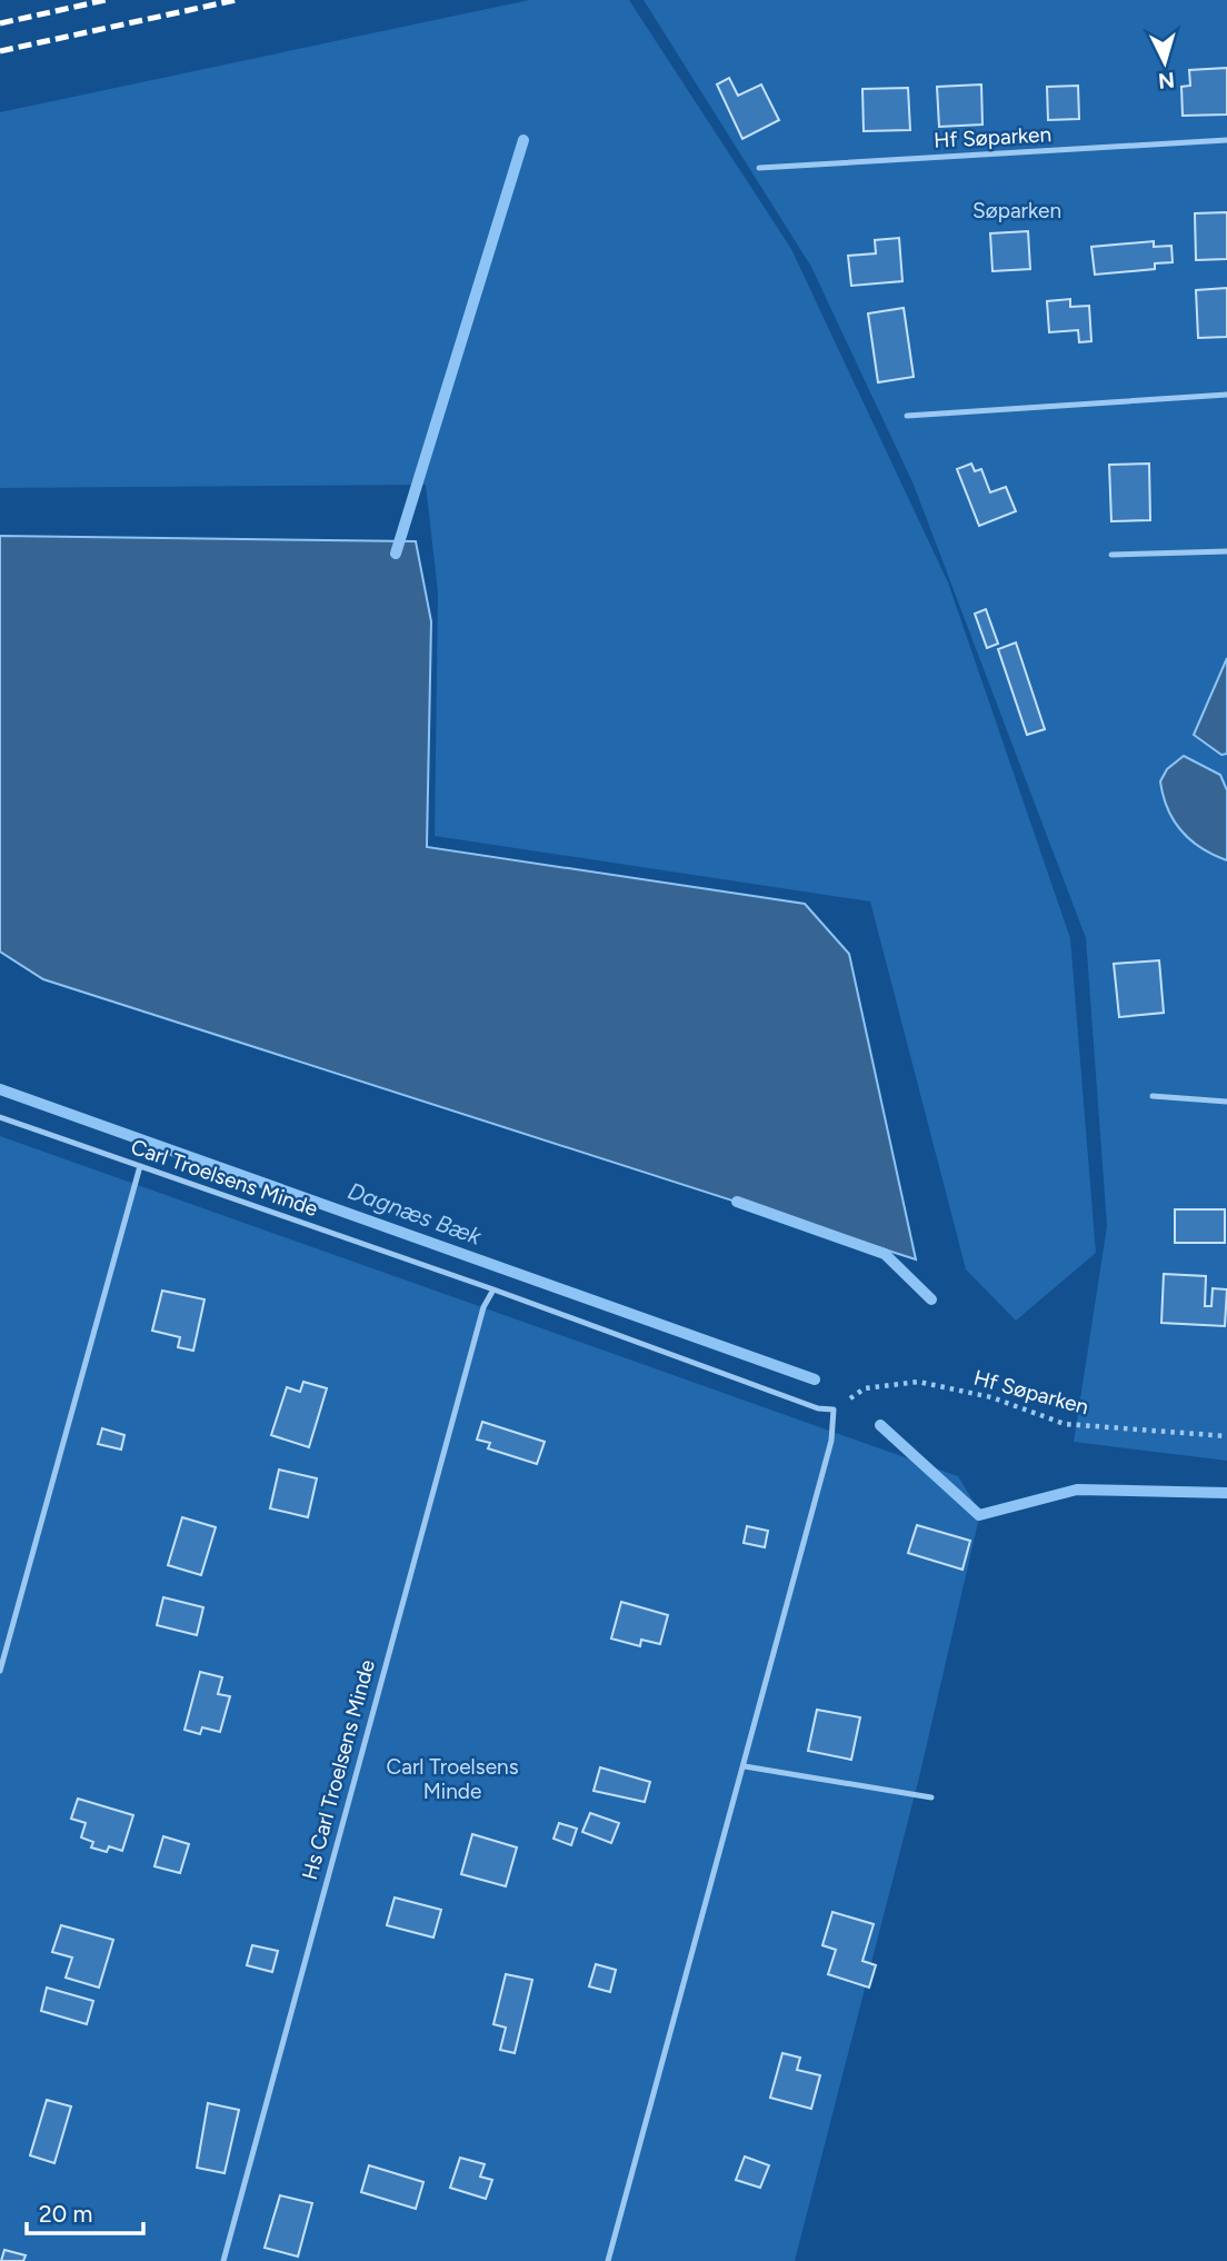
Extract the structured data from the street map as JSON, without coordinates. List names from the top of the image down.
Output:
{
  "streets": {
    "lane": ["Hf Søparken", "Carl Troelsens Minde", "Hs Carl Troelsens Minde"]
  },
  "crossings": [
    ["Hf Søparken", "Carl Troelsens Minde"],
    ["Carl Troelsens Minde", "Hs Carl Troelsens Minde"]
  ],
  "water": ["Dagnæs Bæk"],
  "parks": ["Søparken", "Carl Troelsens Minde"],
  "scale_bar": "20 m",
  "north": "bottom"
}
